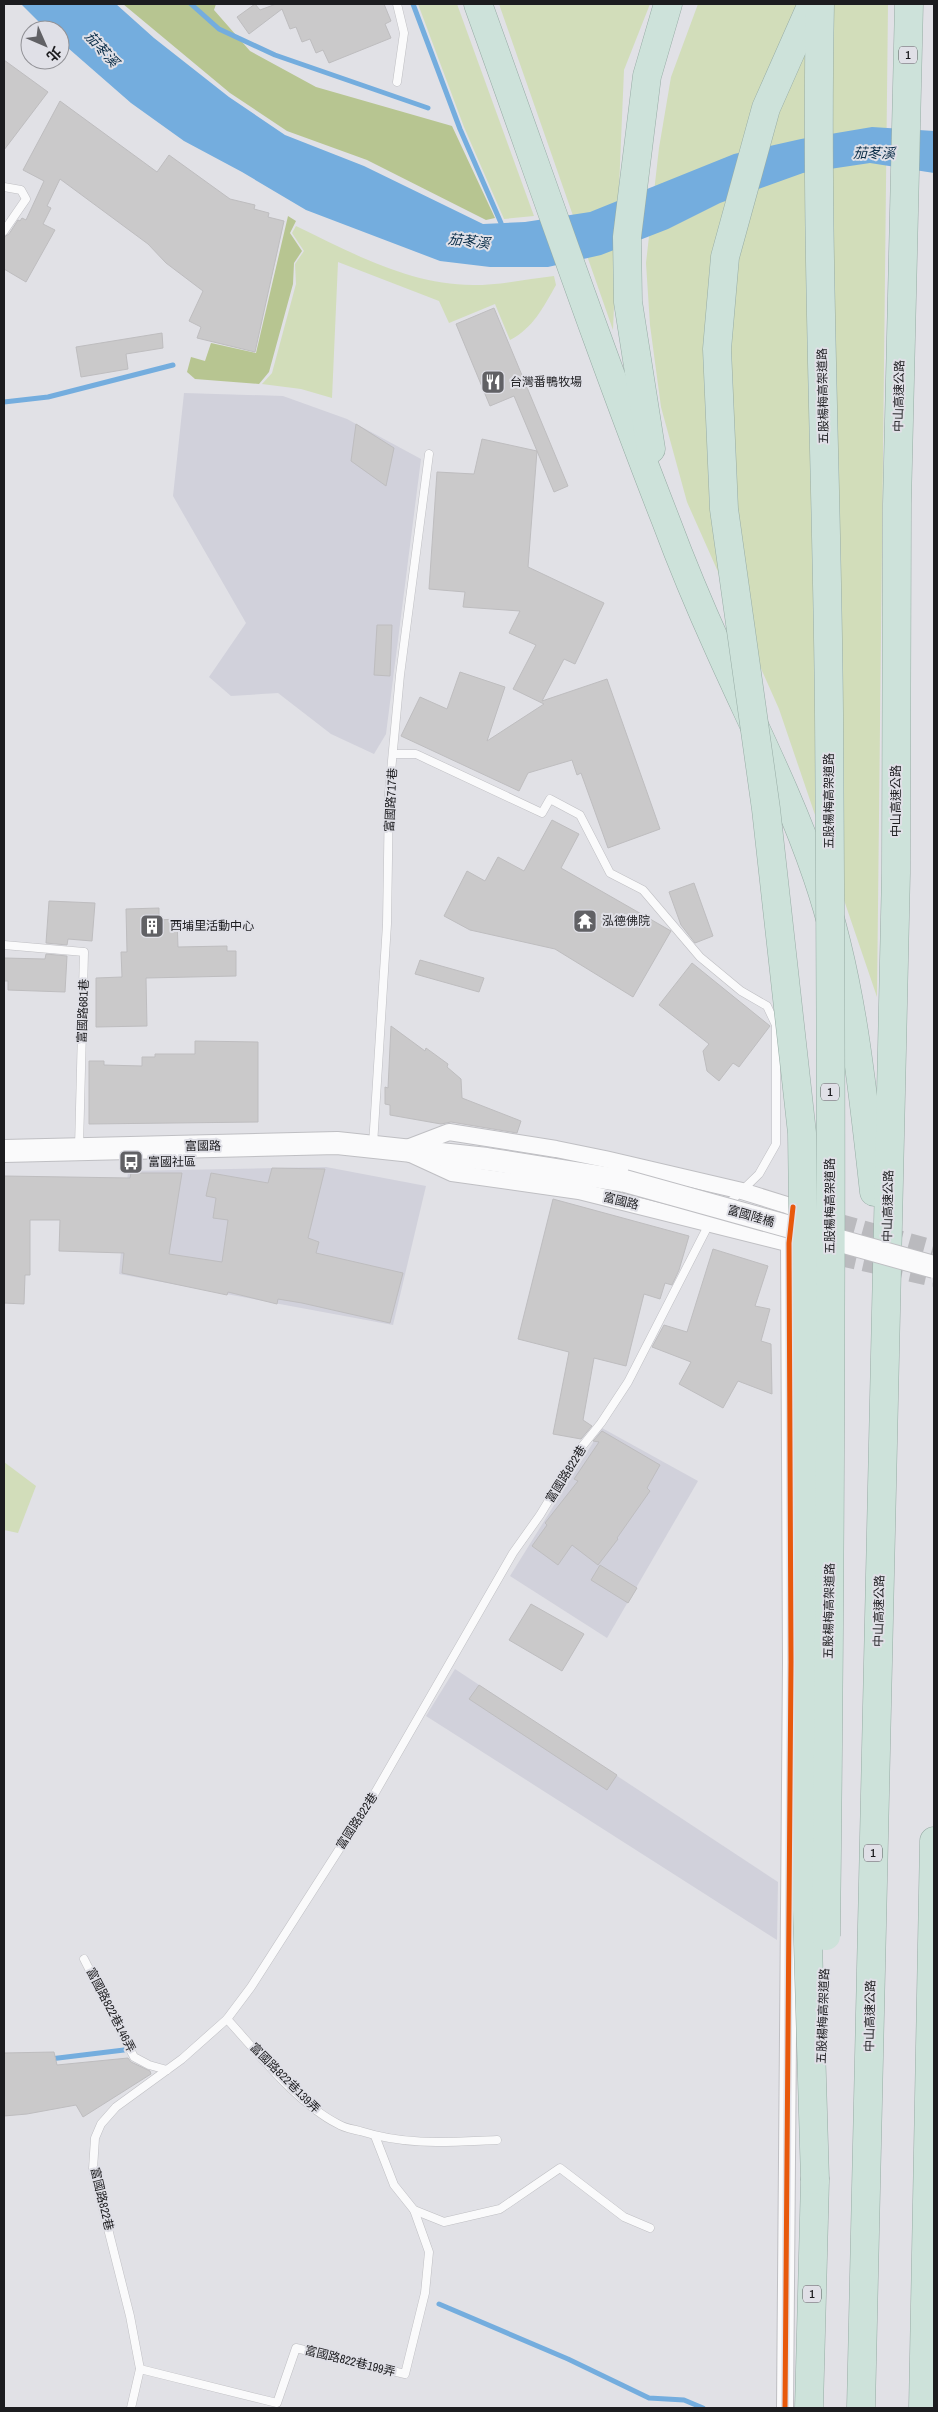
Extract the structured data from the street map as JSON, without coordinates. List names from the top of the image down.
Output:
{
  "streets": {
    "highway": ["1", "五股楊梅高架道路", "中山高速公路"],
    "street": ["富國路", "富國陸橋"],
    "lane": [
      "富國路717巷",
      "富國路681巷",
      "富國路822巷",
      "富國路822巷146弄",
      "富國路822巷139弄",
      "富國路822巷199弄"
    ]
  },
  "crossings": [
    ["富國路717巷", "富國路"],
    ["富國路681巷", "富國路"],
    ["富國路", "富國陸橋"],
    ["富國路", "富國路822巷"],
    ["富國路822巷", "富國路822巷146弄"],
    ["富國路822巷", "富國路822巷139弄"],
    ["富國路822巷", "富國路822巷199弄"]
  ],
  "water": ["茄苳溪"],
  "places": {
    "restaurant": ["台灣番鴨牧場"],
    "temple": ["泓德佛院"],
    "building": ["西埔里活動中心"],
    "bus stop": ["富國社區"]
  },
  "north": "bottom right"
}
